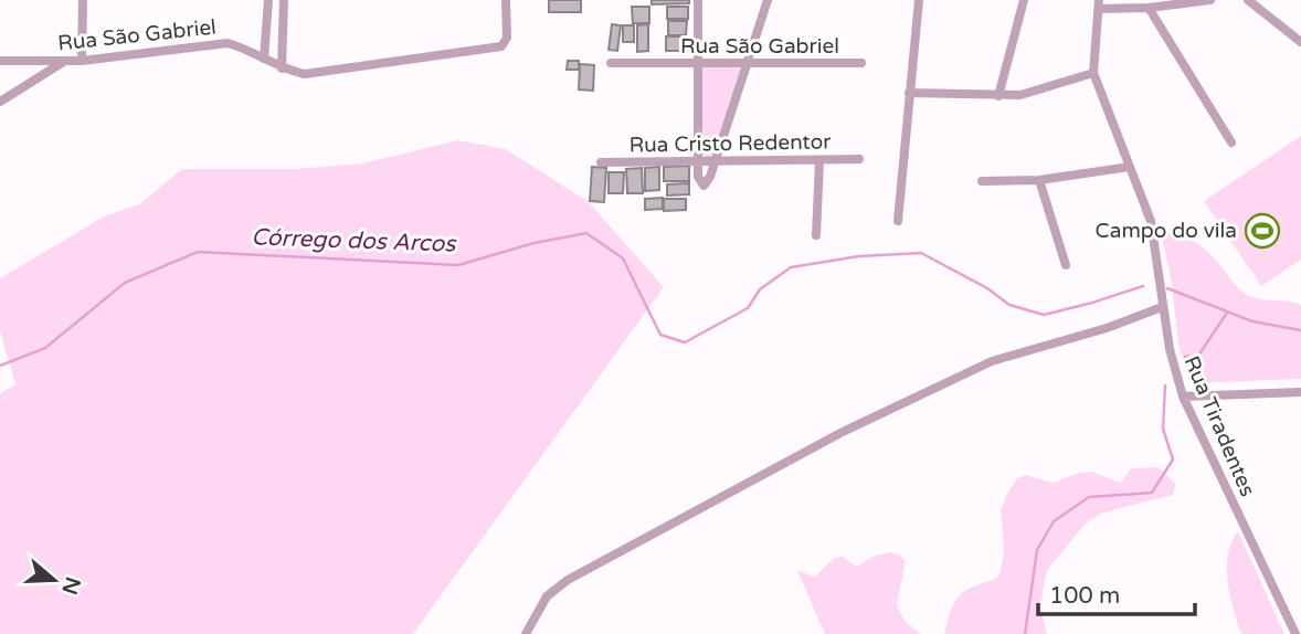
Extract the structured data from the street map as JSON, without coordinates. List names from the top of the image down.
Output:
{
  "streets": {
    "street": ["Rua São Gabriel", "Rua Cristo Redentor", "Rua Tiradentes"]
  },
  "water": ["Córrego dos Arcos"],
  "places": {
    "sports": ["Campo do vila"]
  },
  "scale_bar": "100 m",
  "north": "right"
}
